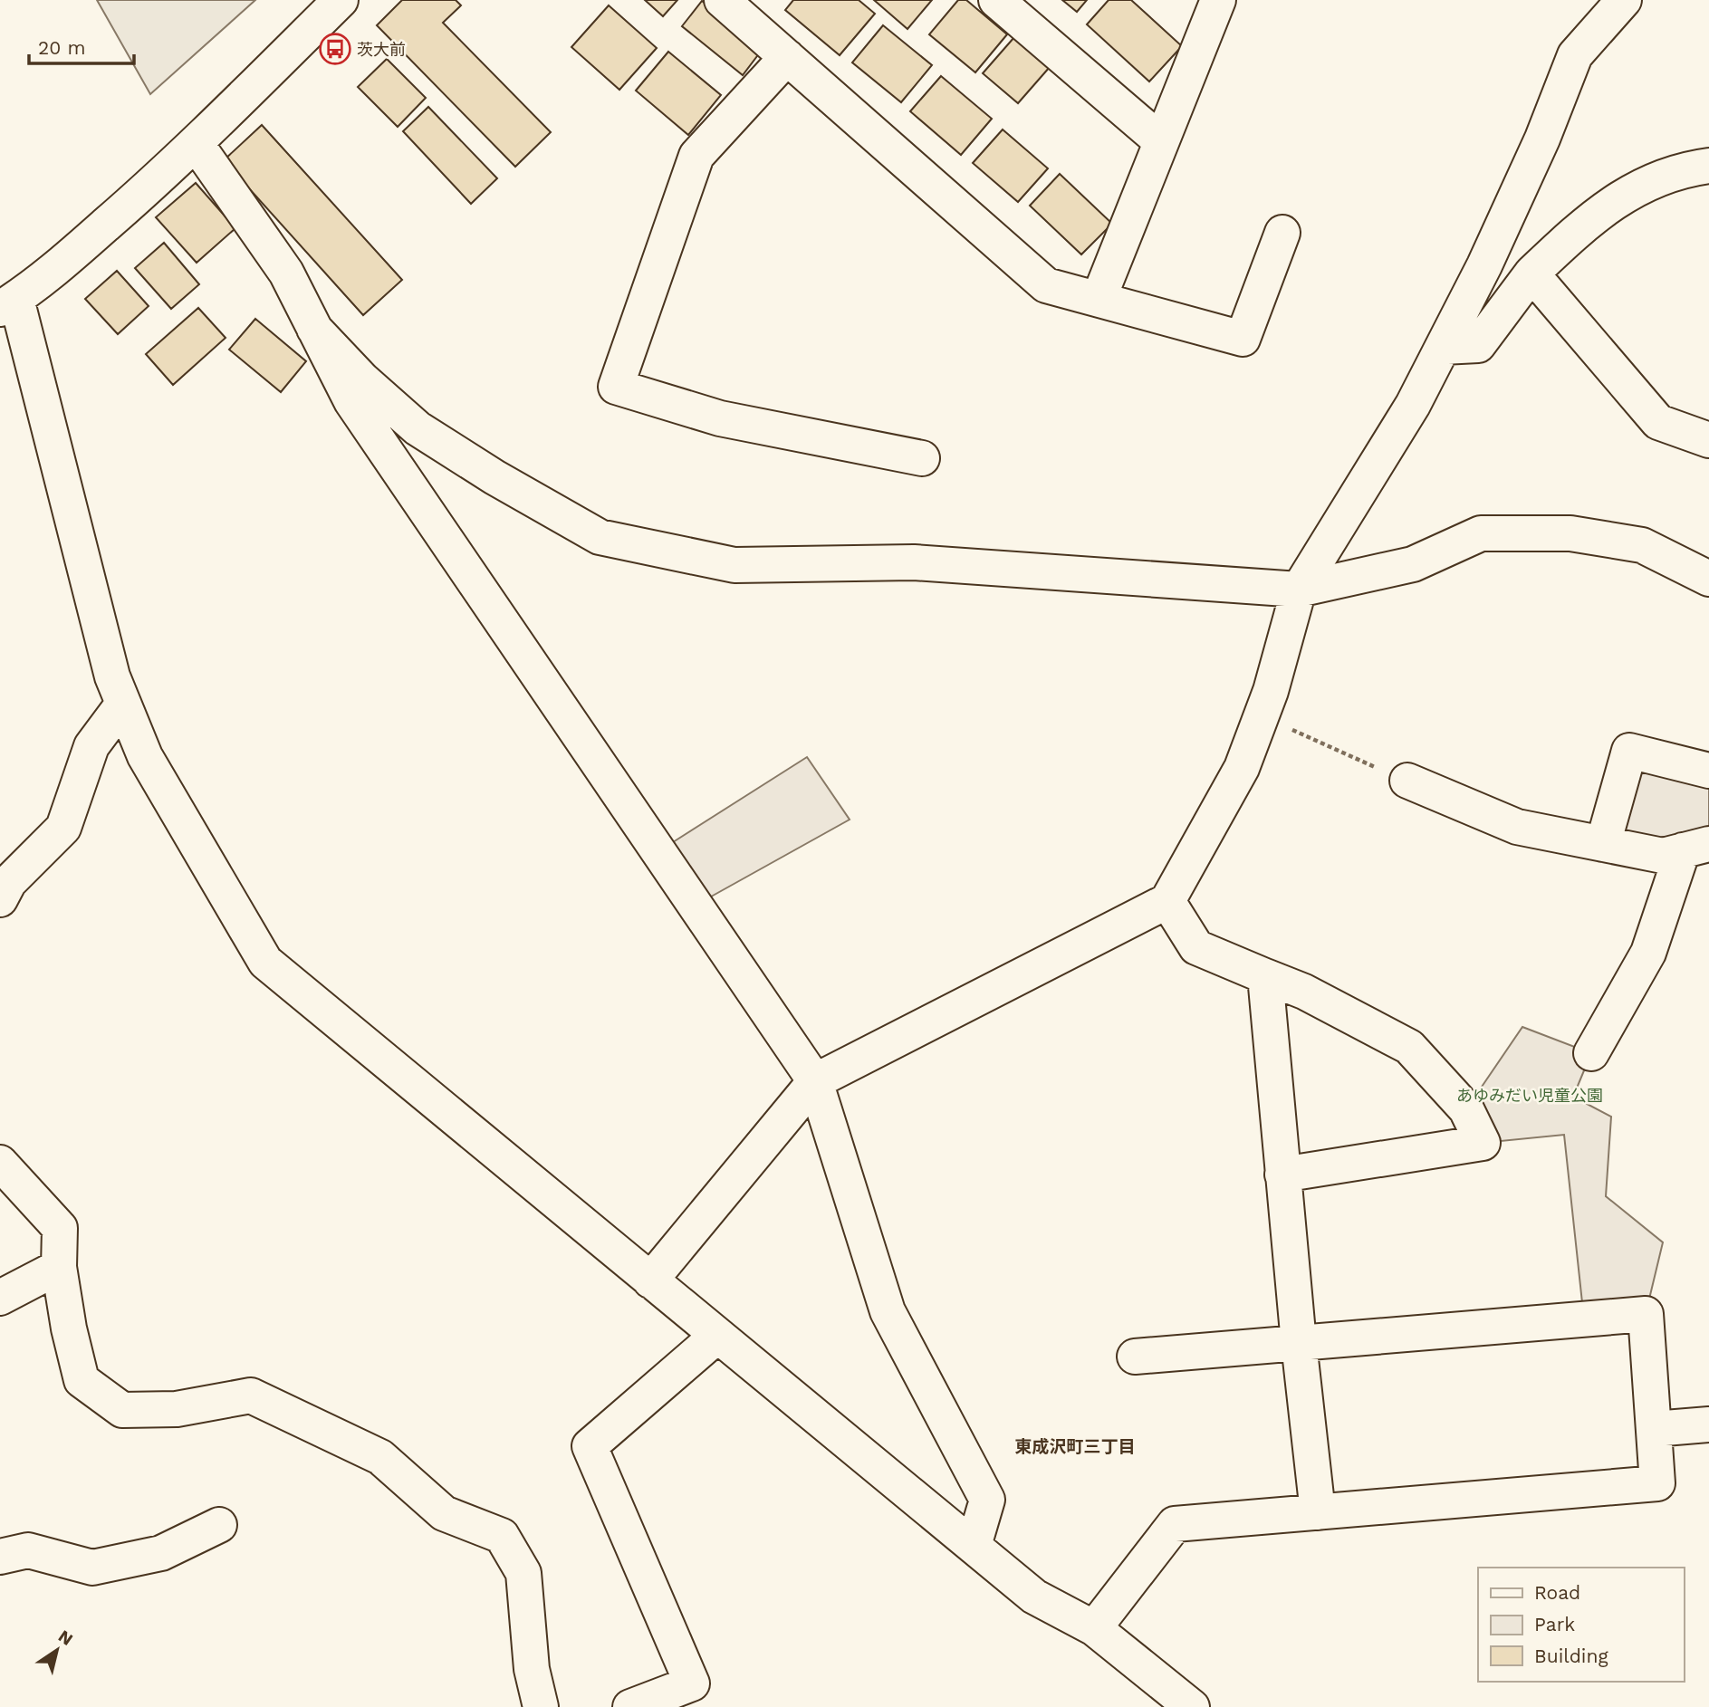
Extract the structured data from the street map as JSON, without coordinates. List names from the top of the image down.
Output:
{
  "districts": ["東成沢町三丁目"],
  "parks": ["あゆみだい児童公園"],
  "places": {
    "bus stop": ["茨大前"]
  },
  "legend": ["Road", "Park", "Building"],
  "scale_bar": "20 m",
  "north": "top right"
}
